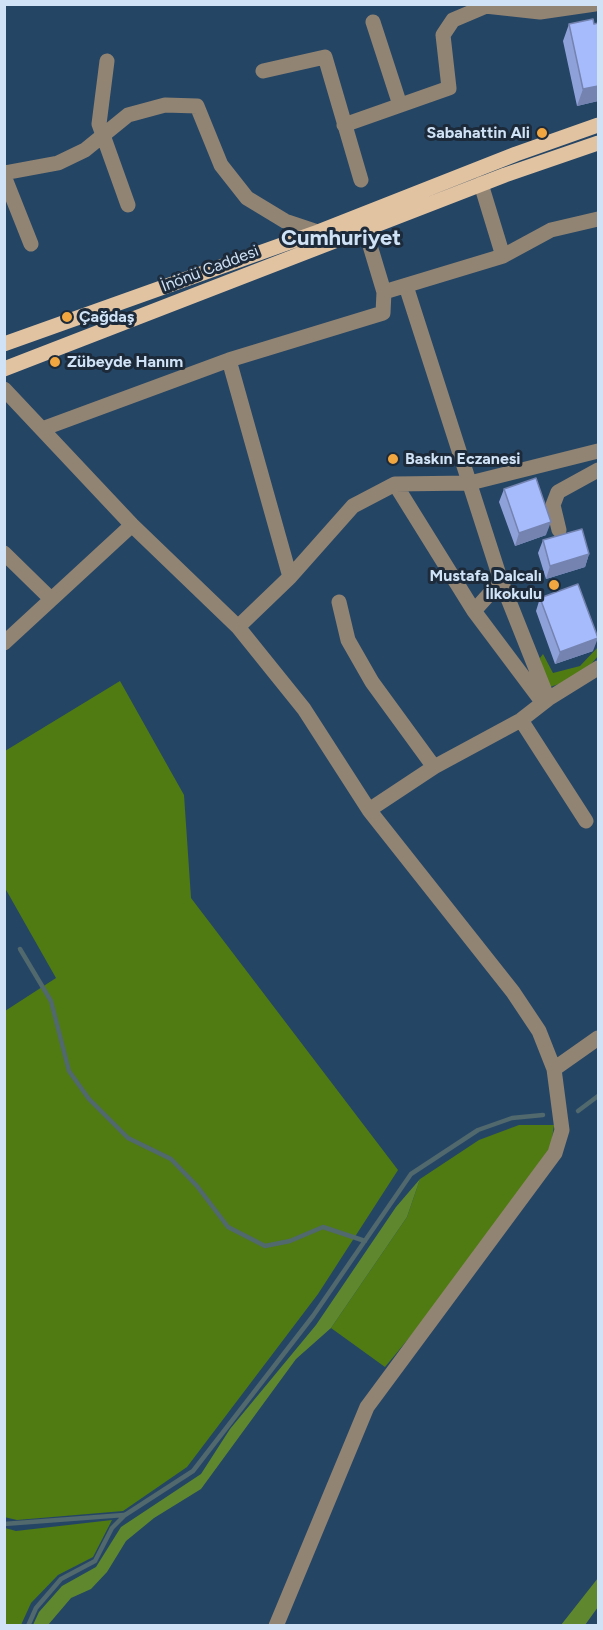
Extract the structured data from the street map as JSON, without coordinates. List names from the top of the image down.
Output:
{
  "streets": {
    "main road": ["İnönü Caddesi"]
  },
  "districts": ["Cumhuriyet"],
  "places": [
    "Sabahattin Ali",
    "Çağdaş",
    "Zübeyde Hanım",
    "Baskın Eczanesi",
    "Mustafa Dalcalı İlkokulu"
  ]
}
